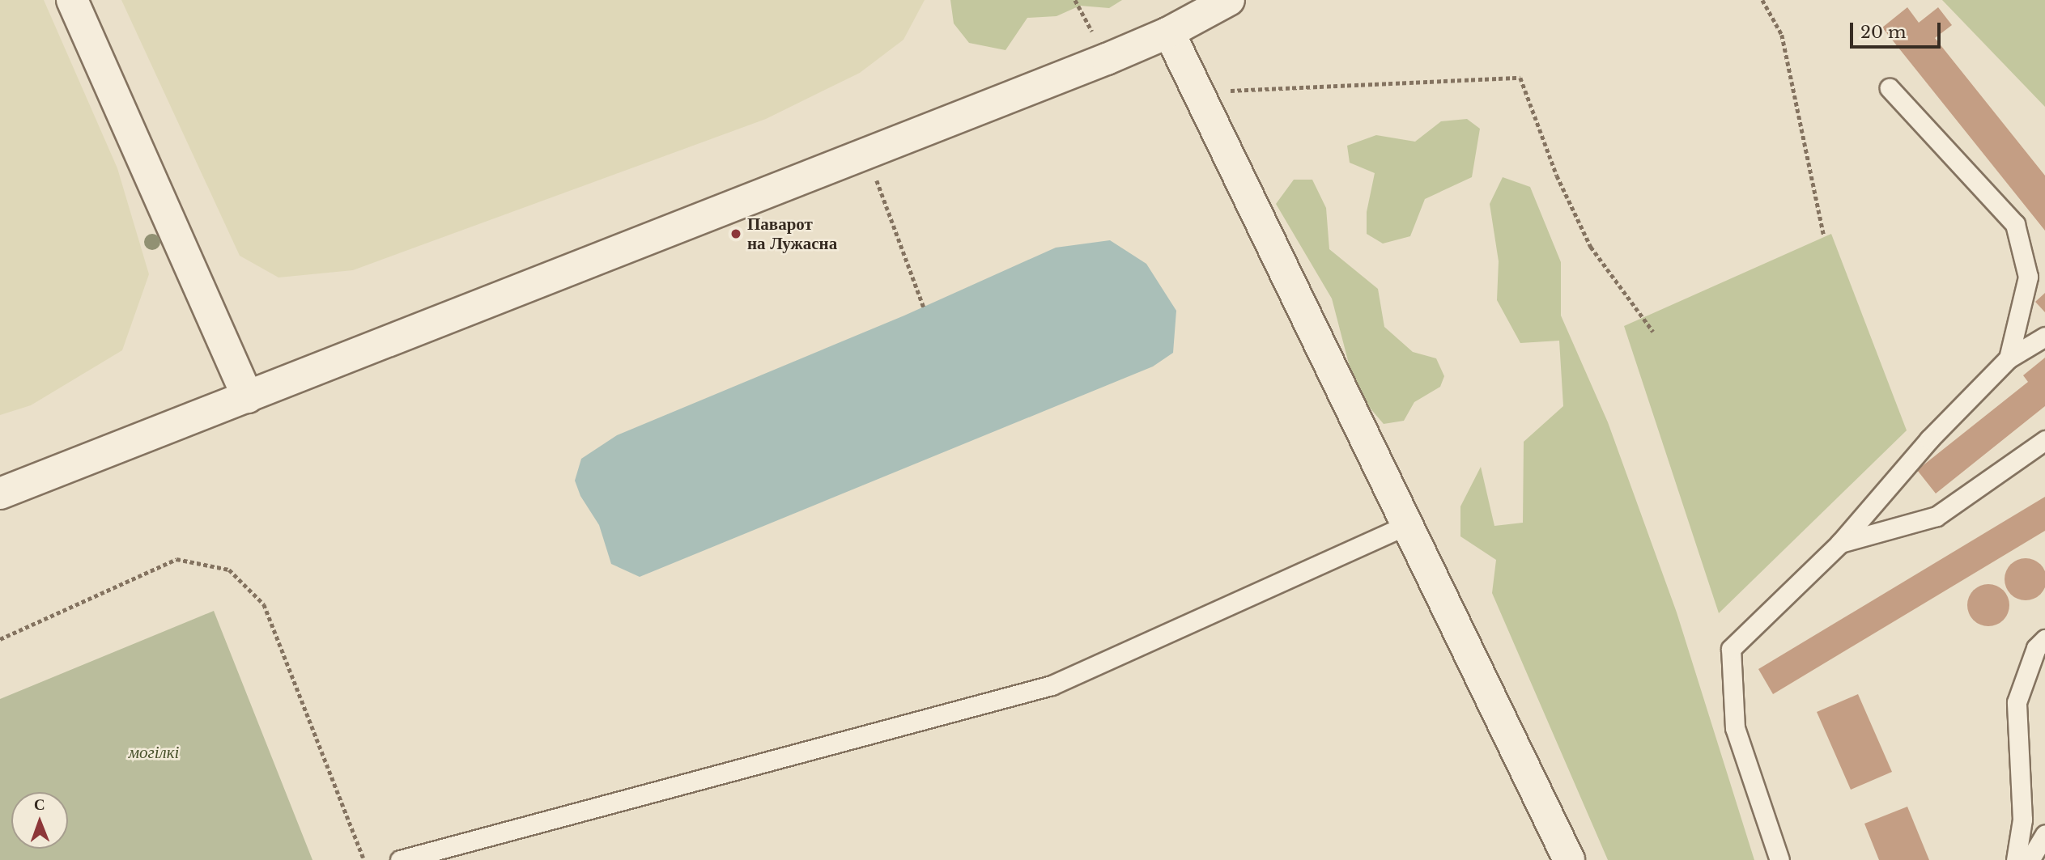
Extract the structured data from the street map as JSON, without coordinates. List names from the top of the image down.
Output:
{
  "parks": ["могілкі"],
  "places": ["Паварот на Лужасна"],
  "scale_bar": "20 m",
  "north": "top"
}
